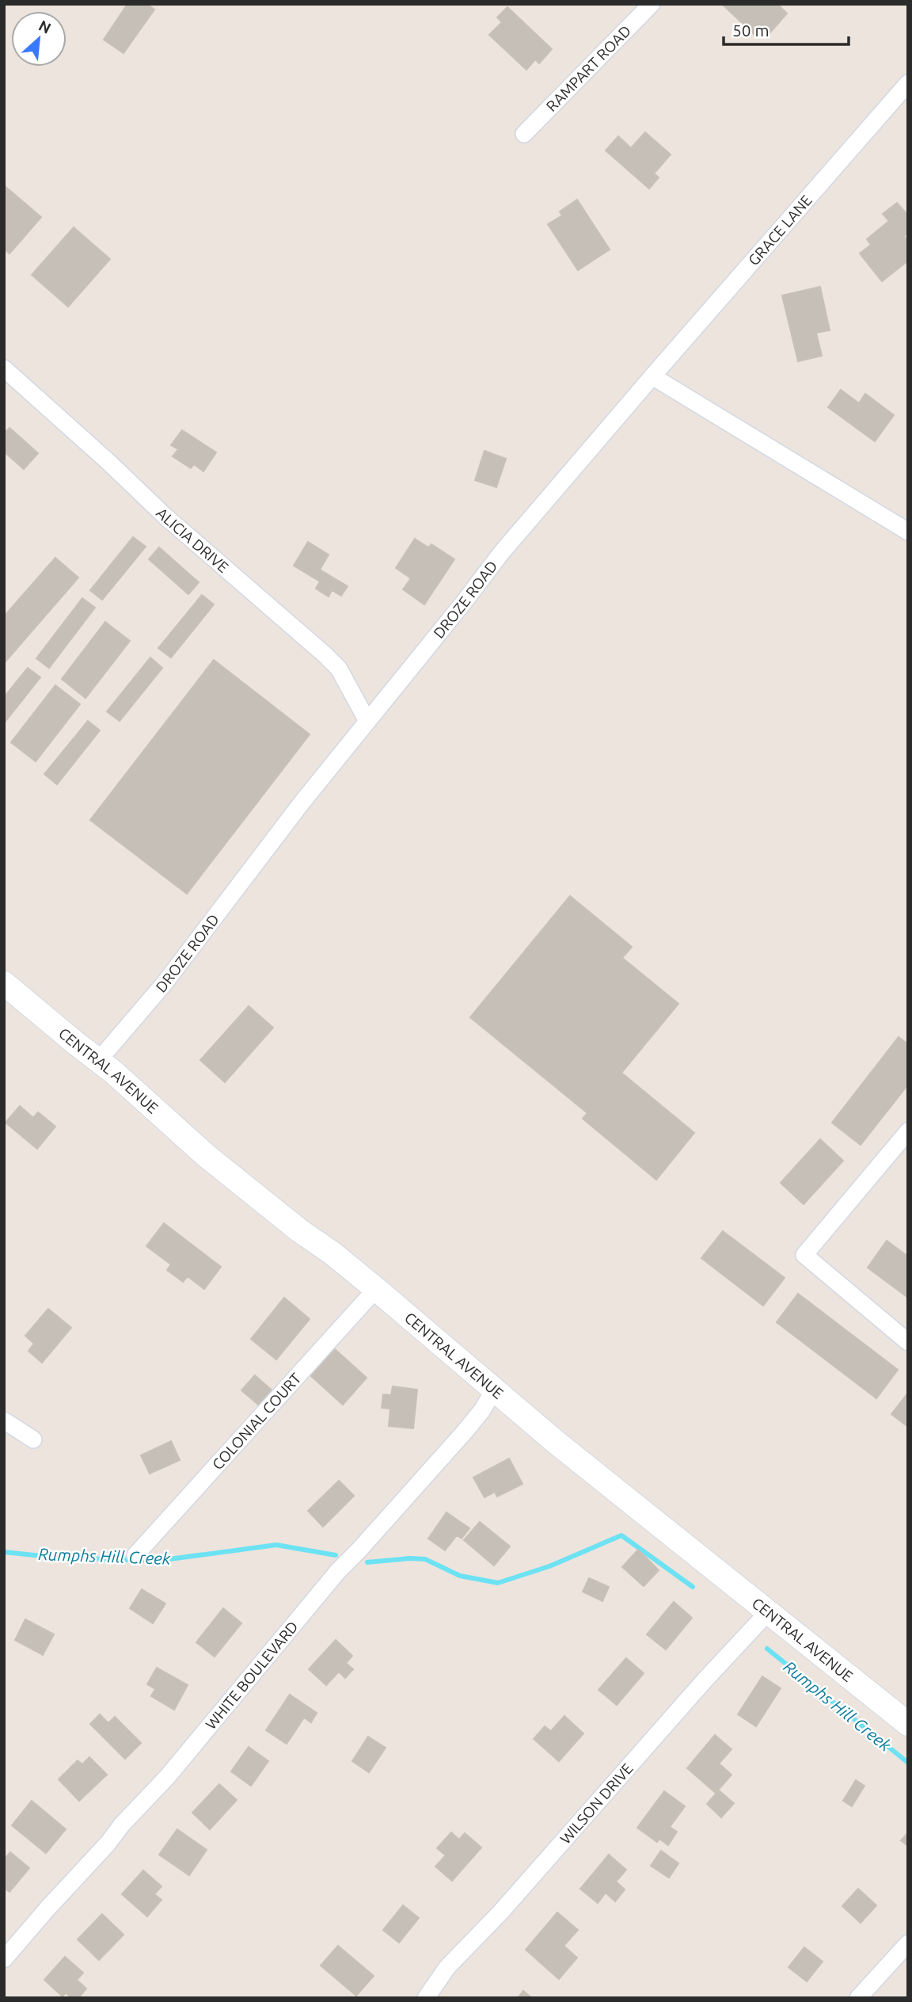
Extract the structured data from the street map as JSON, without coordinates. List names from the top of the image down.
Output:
{
  "streets": {
    "street": [
      "RAMPART ROAD",
      "GRACE LANE",
      "ALICIA DRIVE",
      "DROZE ROAD",
      "CENTRAL AVENUE",
      "COLONIAL COURT",
      "WHITE BOULEVARD",
      "WILSON DRIVE"
    ]
  },
  "crossings": [
    ["GRACE LANE", "DROZE ROAD"],
    ["ALICIA DRIVE", "DROZE ROAD"],
    ["DROZE ROAD", "CENTRAL AVENUE"],
    ["CENTRAL AVENUE", "COLONIAL COURT"],
    ["CENTRAL AVENUE", "WHITE BOULEVARD"],
    ["CENTRAL AVENUE", "WILSON DRIVE"]
  ],
  "water": ["Rumphs Hill Creek"],
  "scale_bar": "50 m",
  "north": "top right"
}
